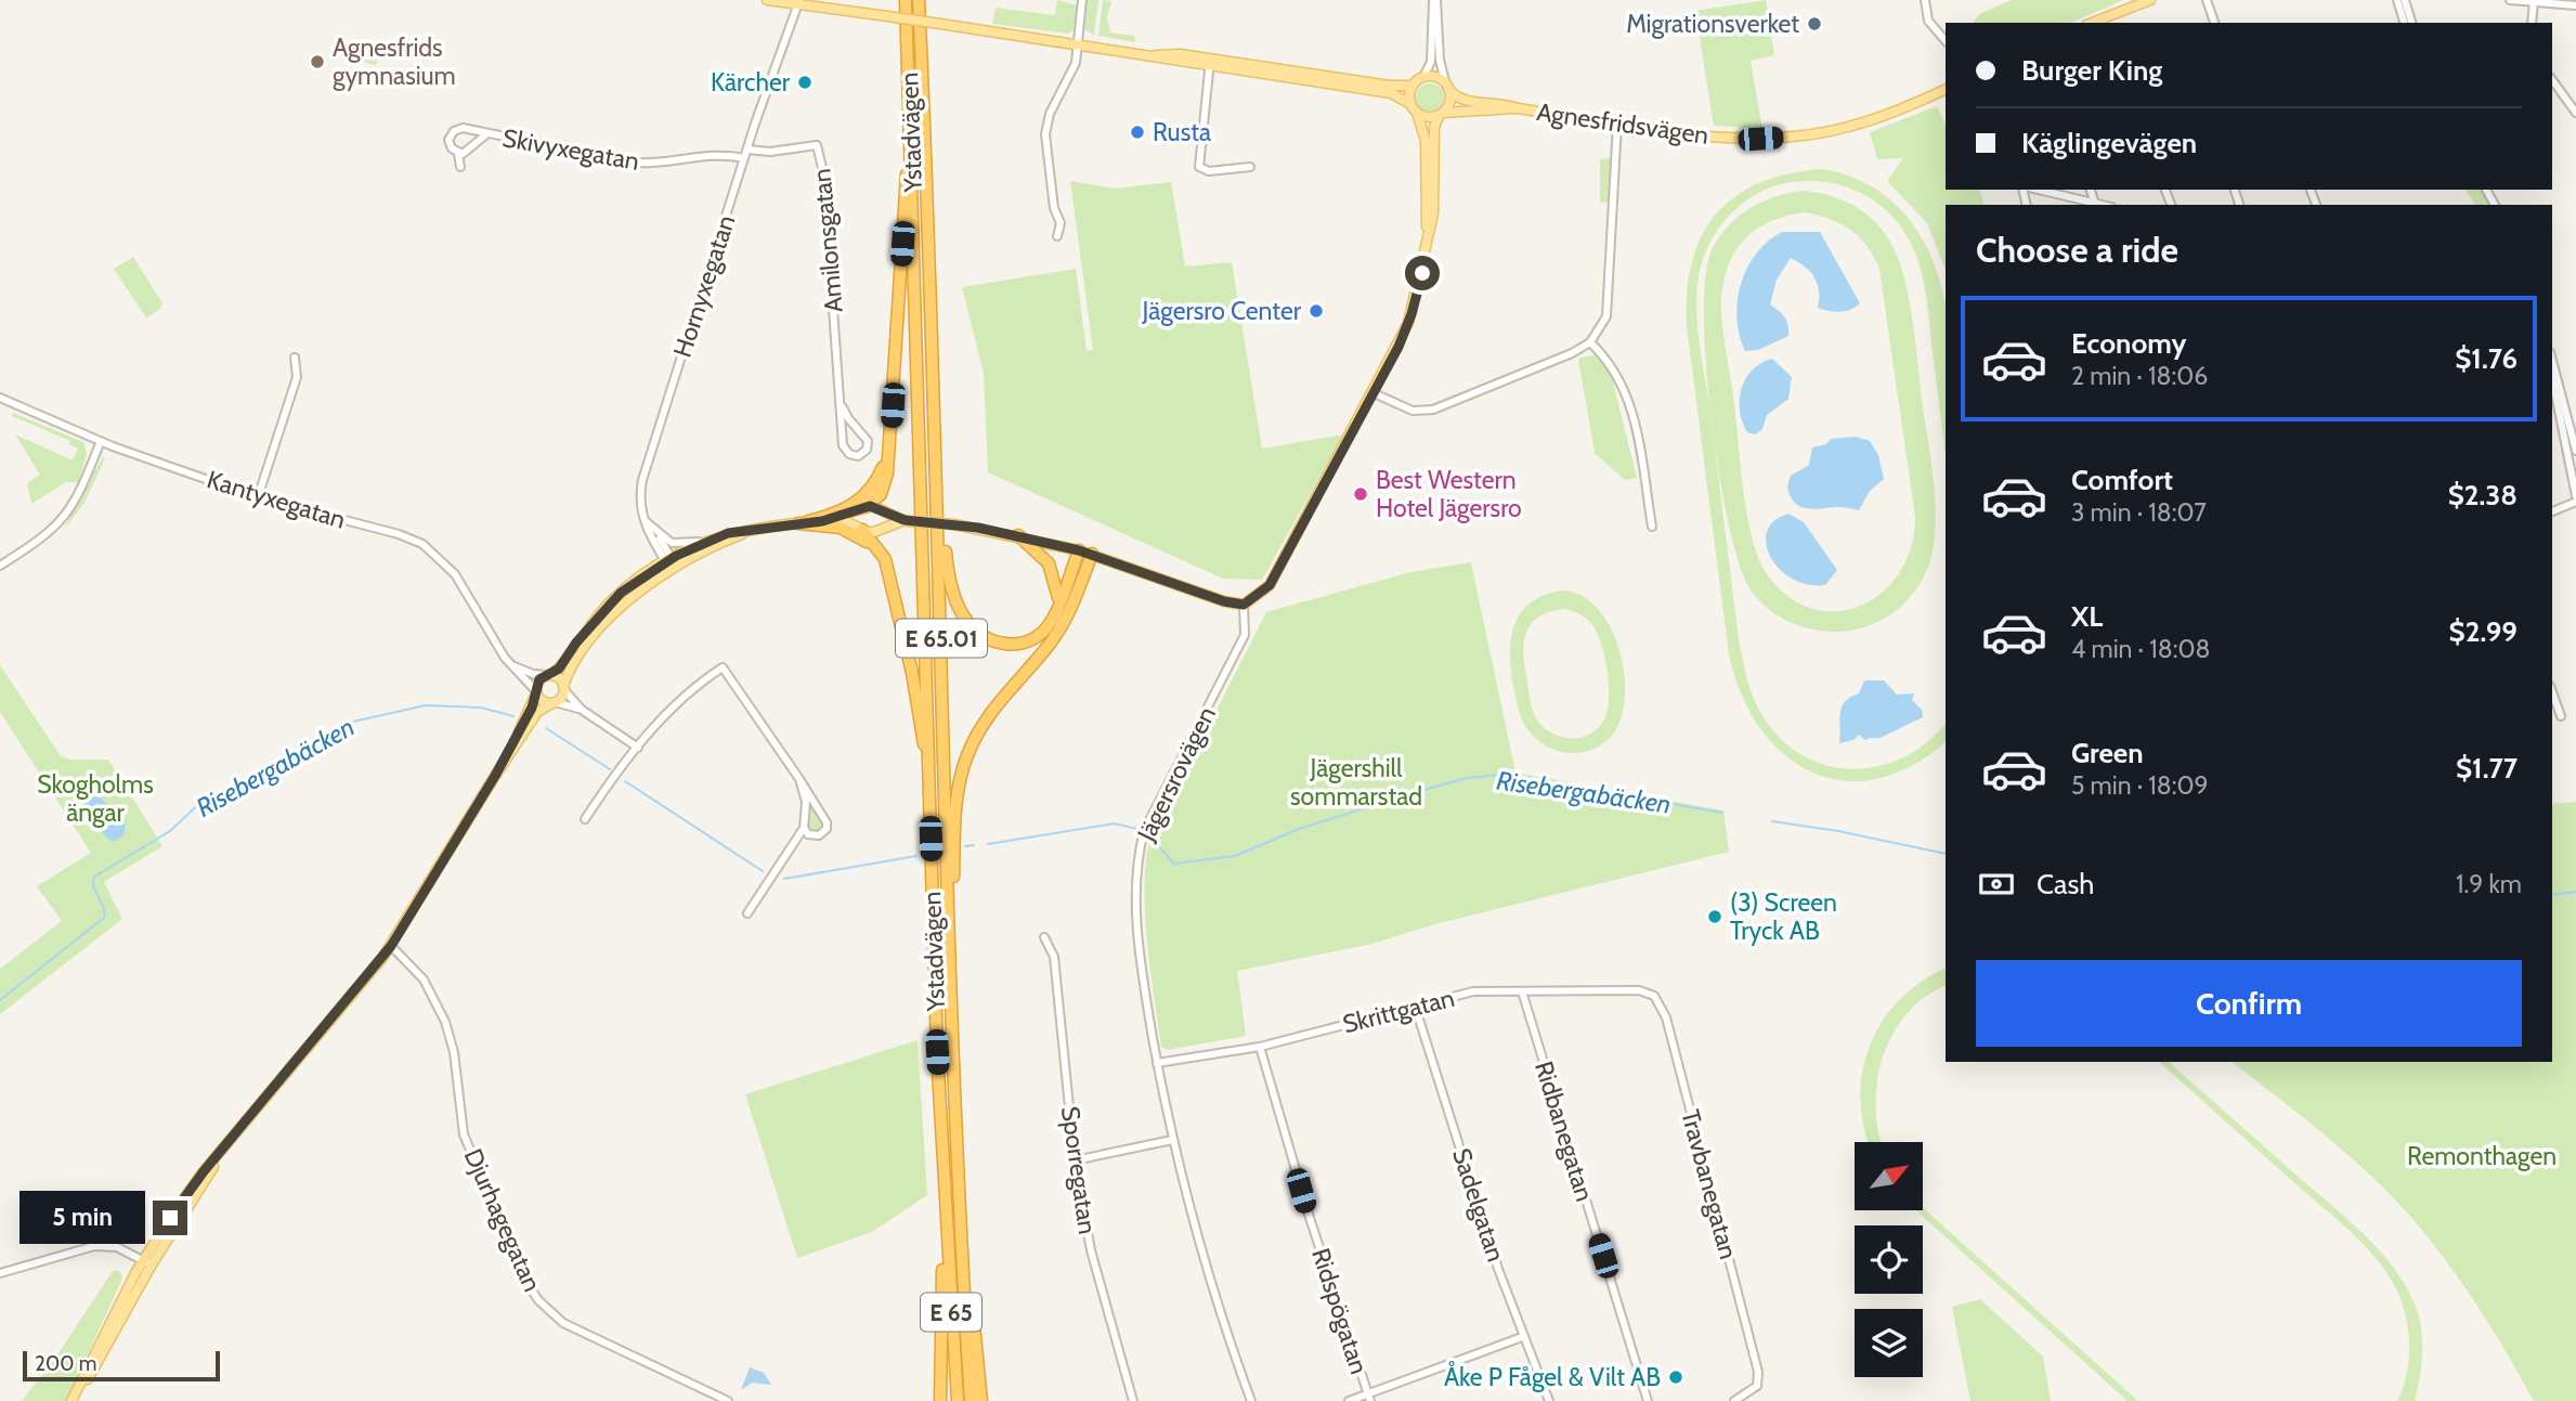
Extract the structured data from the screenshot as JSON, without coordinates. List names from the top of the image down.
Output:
{
  "streets": {
    "highway": ["Ystadvägen", "E 65.01", "E 65"],
    "main road": ["Agnesfridsvägen"],
    "street": [
      "Skivyxegatan",
      "Amilonsgatan",
      "Hornyxegatan",
      "Kantyxegatan",
      "Jägersrovägen",
      "Skrittgatan",
      "Ridbanegatan",
      "Sporregatan",
      "Travbanegatan",
      "Sadelgatan",
      "Djurhagegatan",
      "Ridspögatan"
    ]
  },
  "crossings": [
    ["Skivyxegatan", "Hornyxegatan"],
    ["Amilonsgatan", "Hornyxegatan"],
    ["Jägersrovägen", "Skrittgatan"],
    ["Skrittgatan", "Ridbanegatan"],
    ["Skrittgatan", "Travbanegatan"],
    ["Skrittgatan", "Sadelgatan"],
    ["Skrittgatan", "Ridspögatan"]
  ],
  "water": ["Risebergabäcken"],
  "parks": ["Jägershill sommarstad", "Skogholms ängar", "Remonthagen"],
  "places": [
    "Migrationsverket",
    "Agnesfrids gymnasium",
    "Kärcher",
    "Rusta",
    "Jägersro Center",
    "Best Western Hotel Jägersro",
    "(3) Screen Tryck AB",
    "Åke P Fågel & Vilt AB"
  ],
  "scale_bar": "200 m",
  "north": "top right",
  "page": {
    "banner": ["Burger King", "Käglingevägen"],
    "heading": "Choose a ride",
    "list": [
      {
        "name": "Economy",
        "note": "2 min · 18:06",
        "value": "$1.76"
      },
      {
        "name": "Comfort",
        "note": "3 min · 18:07",
        "value": "$2.38"
      },
      {
        "name": "XL",
        "note": "4 min · 18:08",
        "value": "$2.99"
      },
      {
        "name": "Green",
        "note": "5 min · 18:09",
        "value": "$1.77"
      }
    ],
    "pay": ["Cash", "1.9 km"],
    "buttons": "Confirm",
    "bubble": "5 min",
    "scale": "200 m"
  }
}
